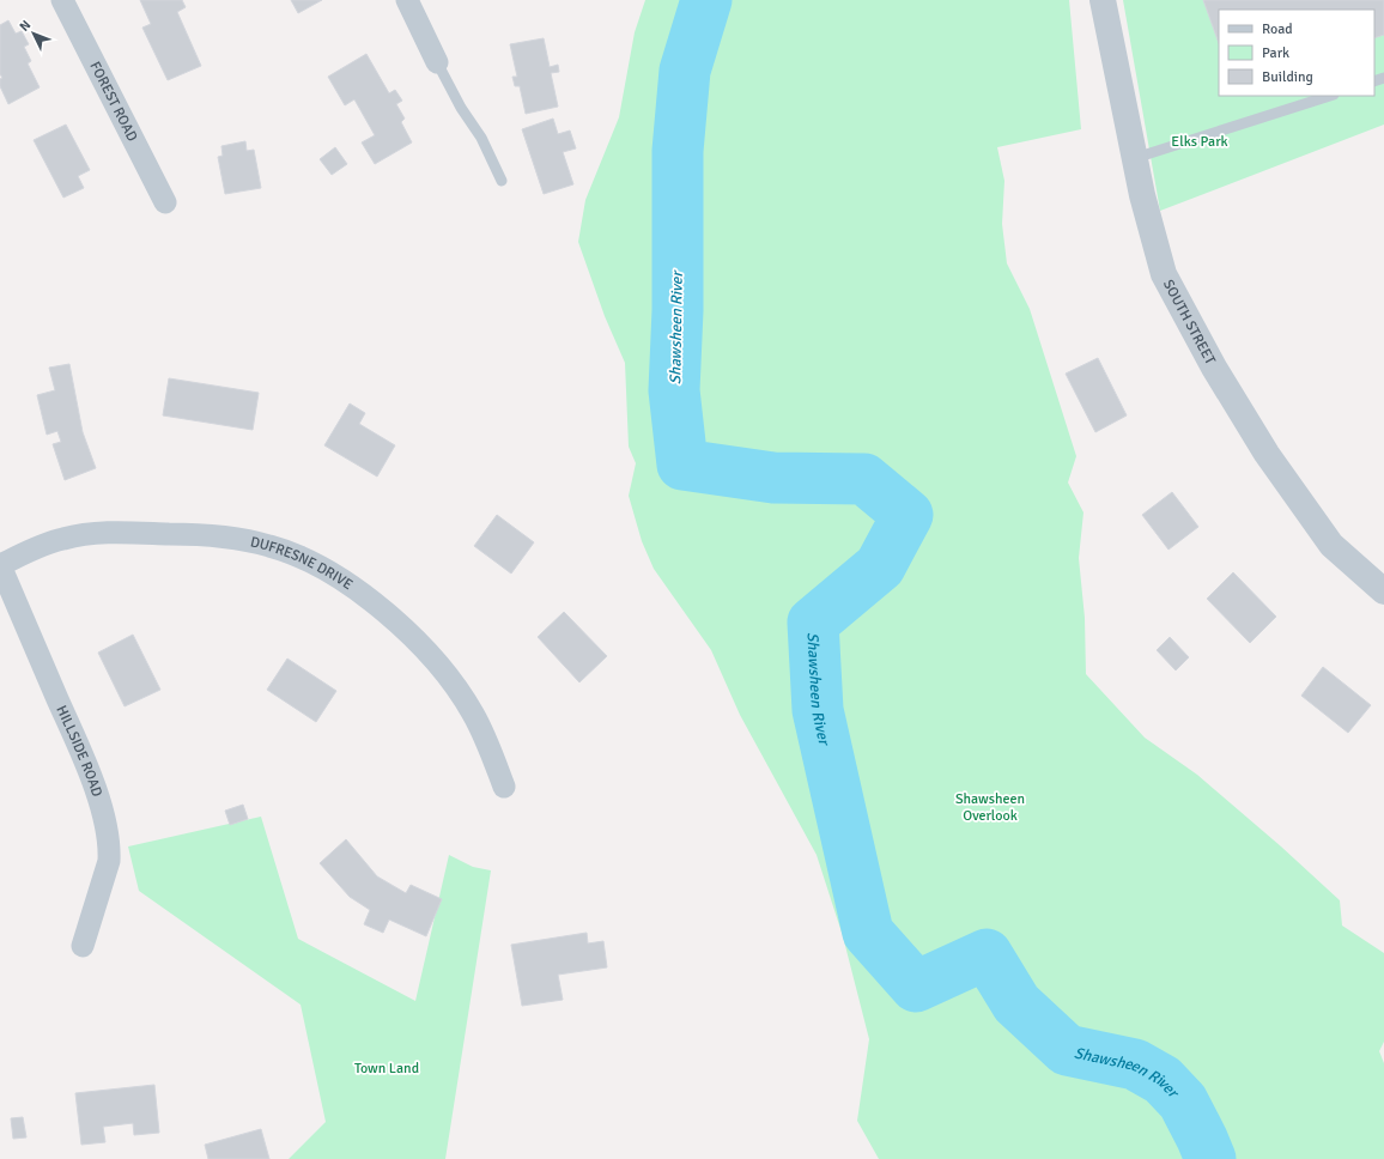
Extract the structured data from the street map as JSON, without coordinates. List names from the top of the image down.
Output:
{
  "streets": {
    "street": [
      "FOREST ROAD",
      "SOUTH STREET",
      "DUFRESNE DRIVE",
      "HILLSIDE ROAD"
    ]
  },
  "crossings": [
    ["DUFRESNE DRIVE", "HILLSIDE ROAD"]
  ],
  "water": ["Shawsheen River"],
  "parks": ["Elks Park", "Shawsheen Overlook", "Town Land"],
  "legend": ["Road", "Park", "Building"],
  "north": "top left"
}
